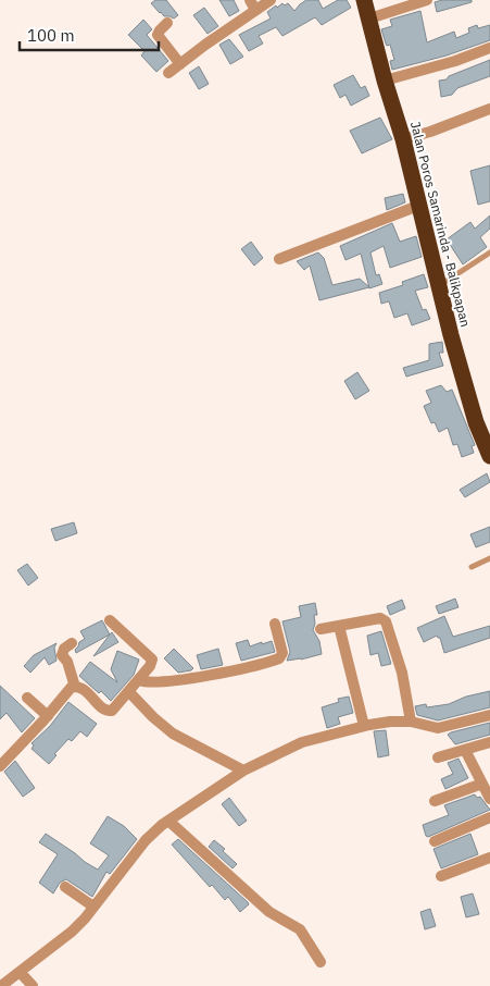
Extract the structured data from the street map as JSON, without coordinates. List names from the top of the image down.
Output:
{
  "streets": {
    "highway": ["Jalan Poros Samarinda - Balikpapan"]
  },
  "scale_bar": "100 m"
}
